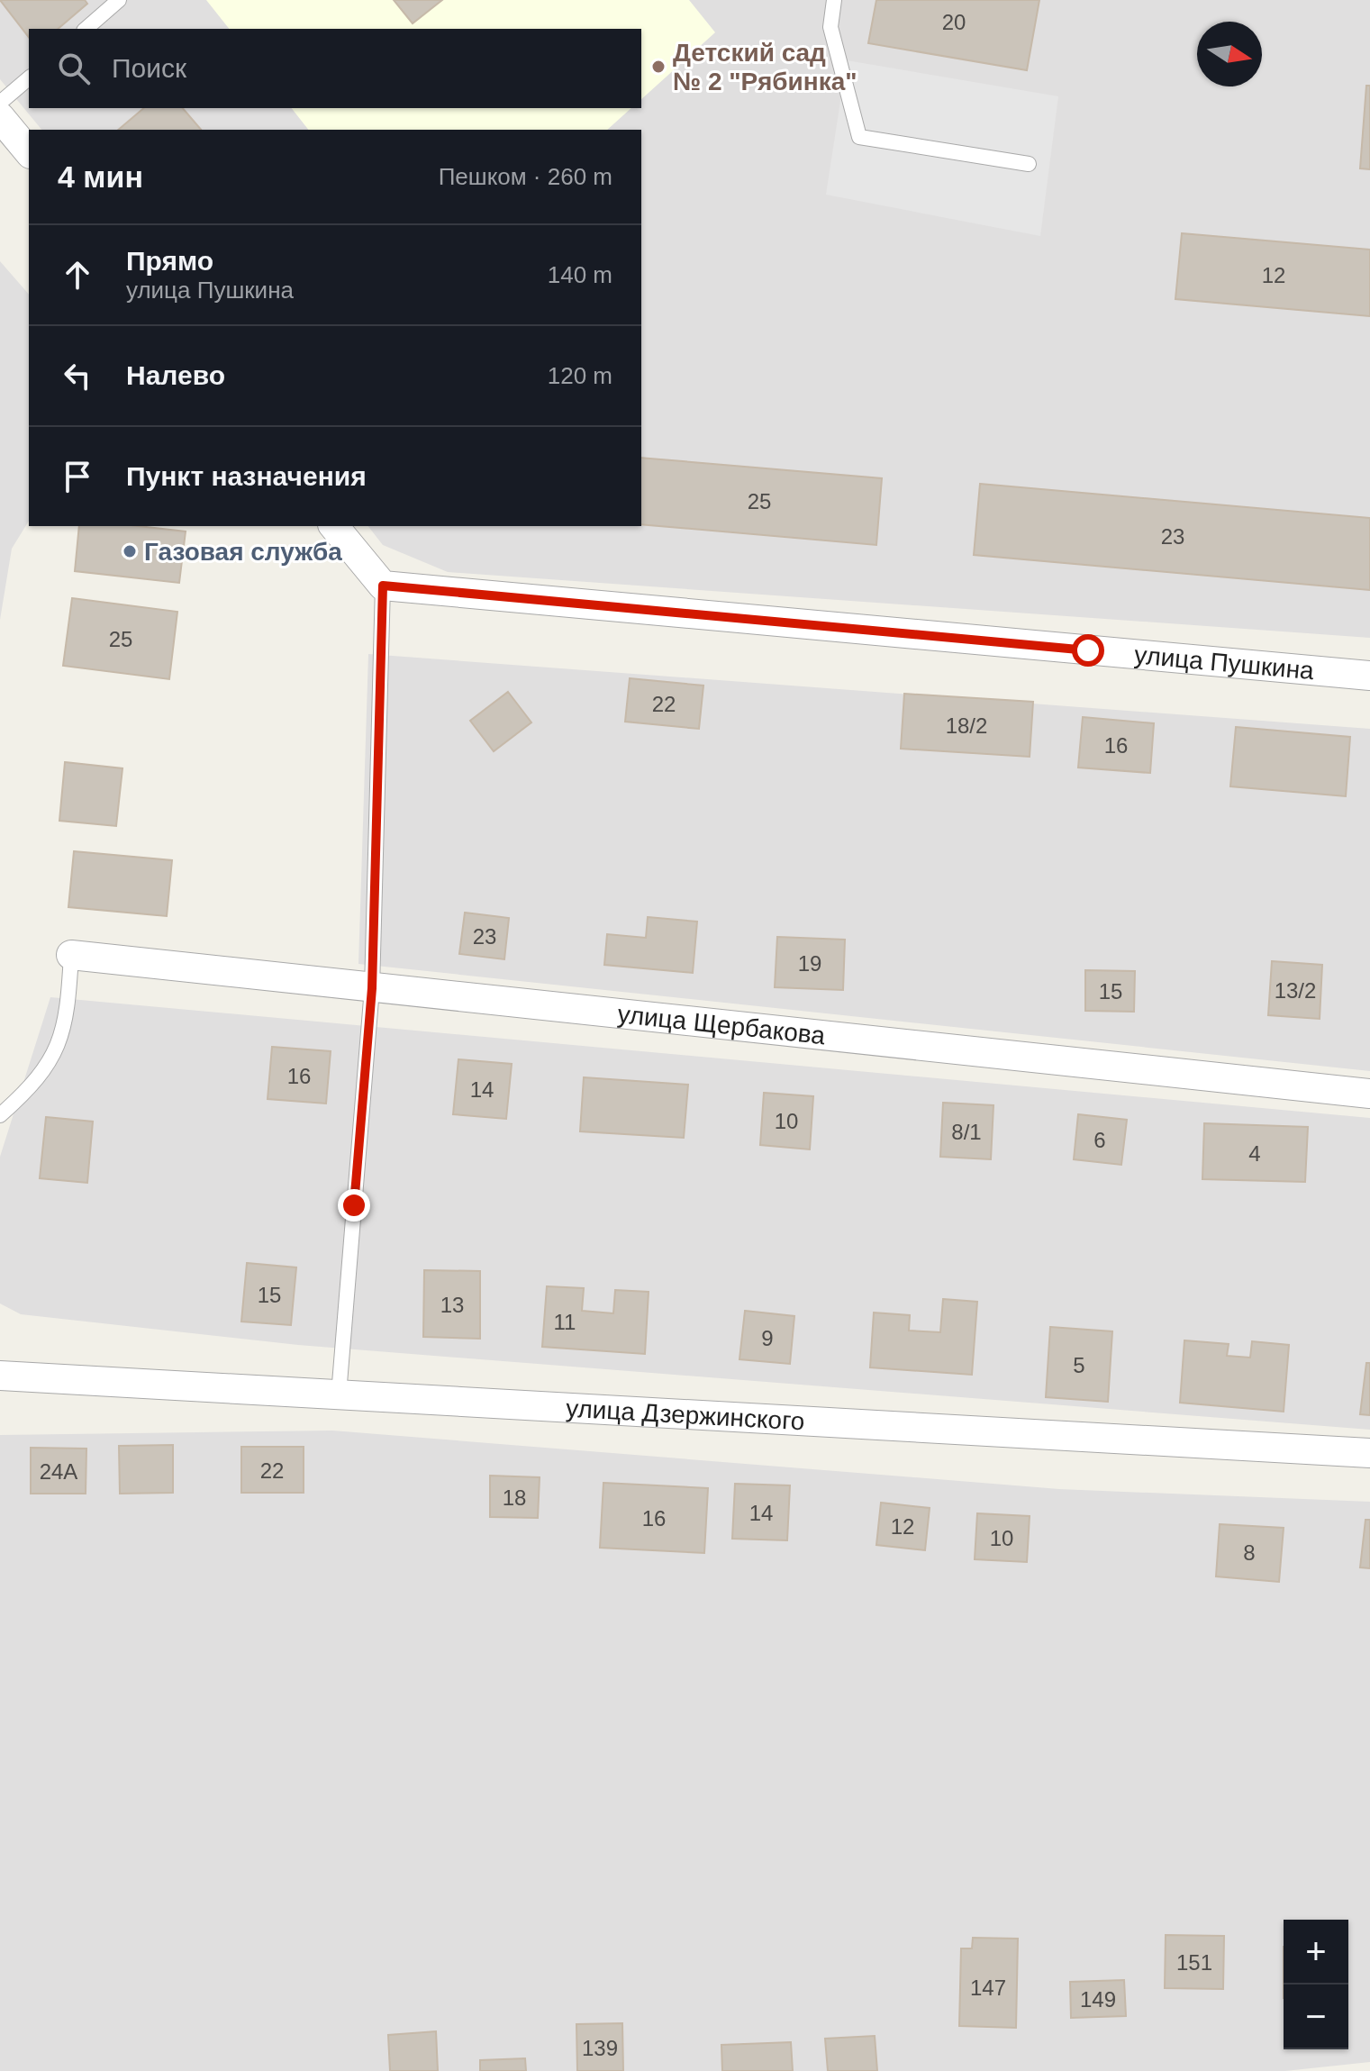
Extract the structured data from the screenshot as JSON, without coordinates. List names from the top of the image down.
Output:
{
  "streets": {
    "street": ["улица Пушкина", "улица Щербакова", "улица Дзержинского"]
  },
  "places": ["Детский сад № 2 \"Рябинка\"", "Газовая служба"],
  "house_numbers": [
    "20",
    "12",
    "25",
    "23",
    "25",
    "22",
    "18/2",
    "16",
    "23",
    "19",
    "13/2",
    "15",
    "16",
    "14",
    "10",
    "8/1",
    "6",
    "4",
    "15",
    "13",
    "11",
    "9",
    "5",
    "22",
    "24А",
    "18",
    "14",
    "16",
    "12",
    "10",
    "8",
    "151",
    "147",
    "149",
    "139"
  ],
  "north": "right",
  "page": {
    "search": "Поиск",
    "heading": ["4 мин", "Пешком · 260 m"],
    "list": [
      ["Прямо", "улица Пушкина", "140 m"],
      ["Налево", "120 m"],
      "Пункт назначения"
    ],
    "map_buttons": ["+", "−"]
  }
}
